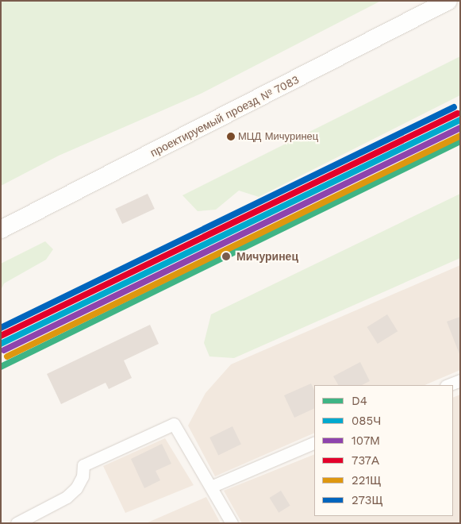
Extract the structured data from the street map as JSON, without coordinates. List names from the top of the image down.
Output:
{
  "streets": {
    "main road": ["проектируемый проезд № 7083"]
  },
  "places": ["МЦД Мичуринец", "Мичуринец"],
  "lines": [
    "transit line 273Щ",
    "transit line 737А",
    "transit line 085Ч",
    "transit line 107М",
    "transit line 221Щ",
    "transit line D4"
  ],
  "legend": [
    "D4",
    "085Ч",
    "107М",
    "737А",
    "221Щ",
    "273Щ"
  ]
}
